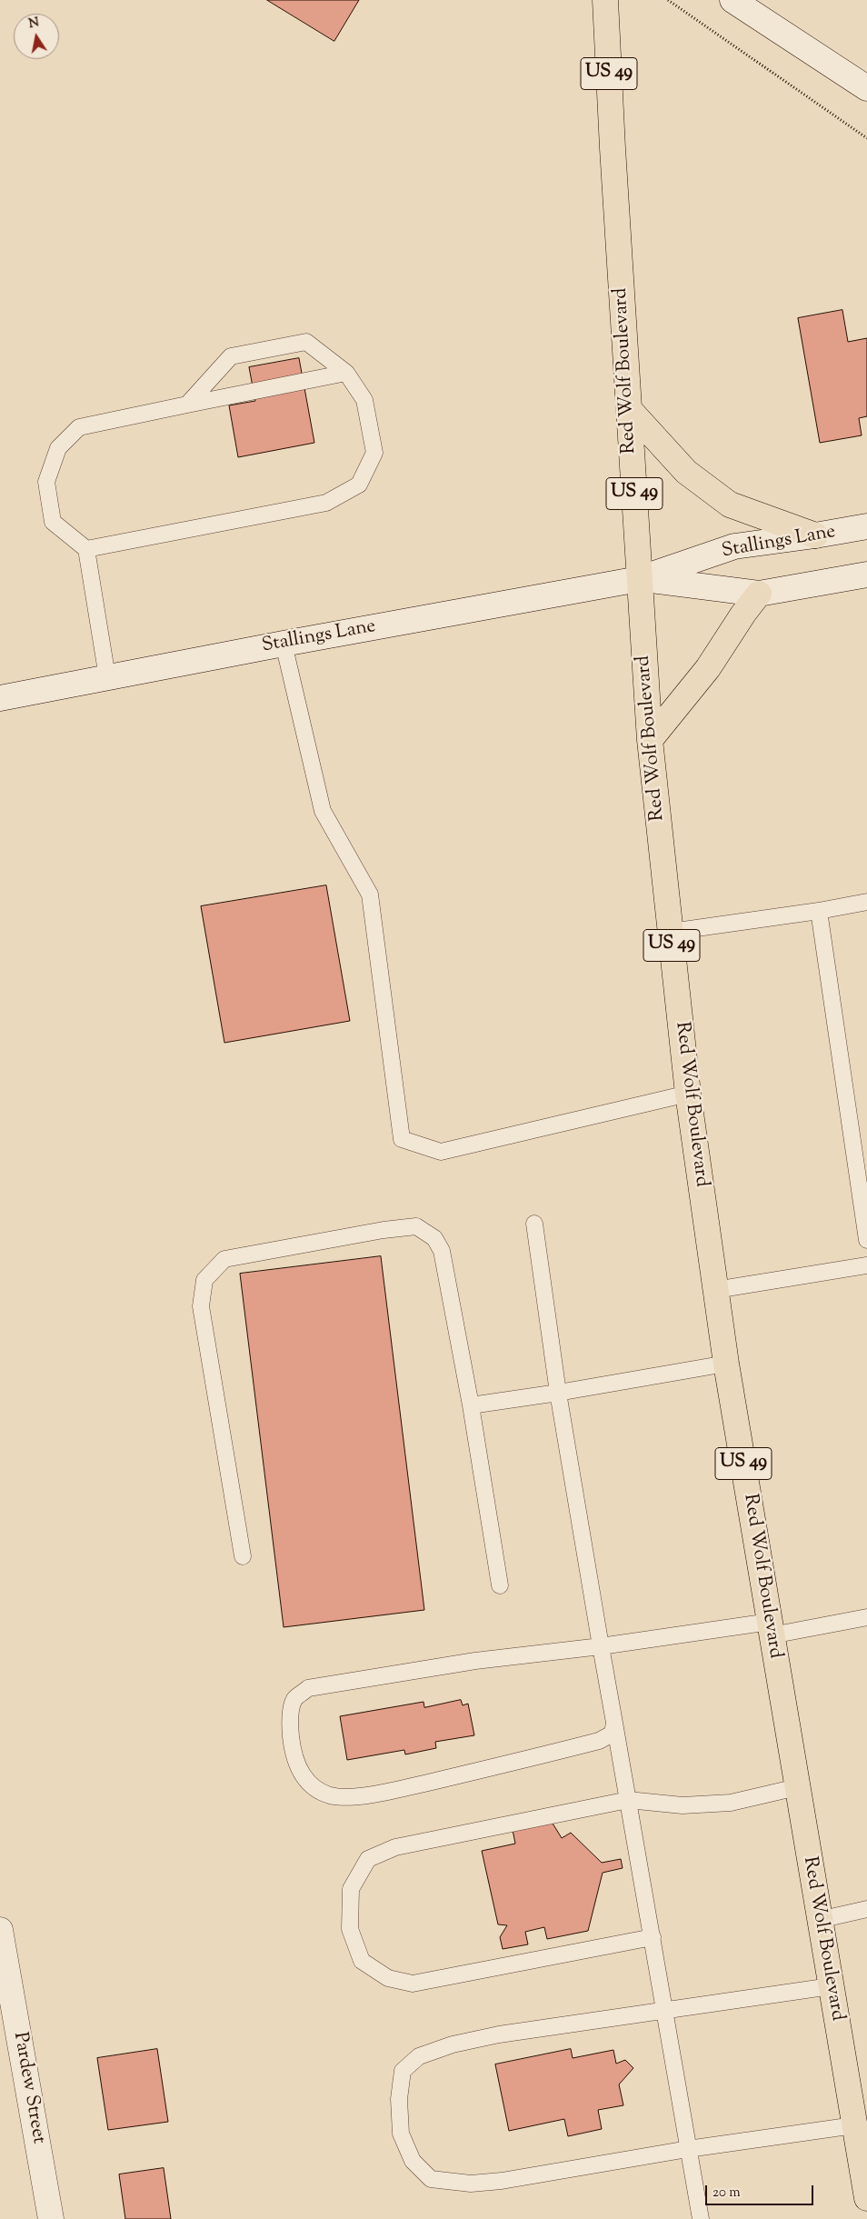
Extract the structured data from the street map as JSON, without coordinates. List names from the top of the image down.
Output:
{
  "streets": {
    "highway": ["US 49", "Red Wolf Boulevard"],
    "street": ["Stallings Lane", "Pardew Street"]
  },
  "crossings": [
    ["Red Wolf Boulevard", "Stallings Lane"]
  ],
  "scale_bar": "20 m",
  "north": "top"
}
